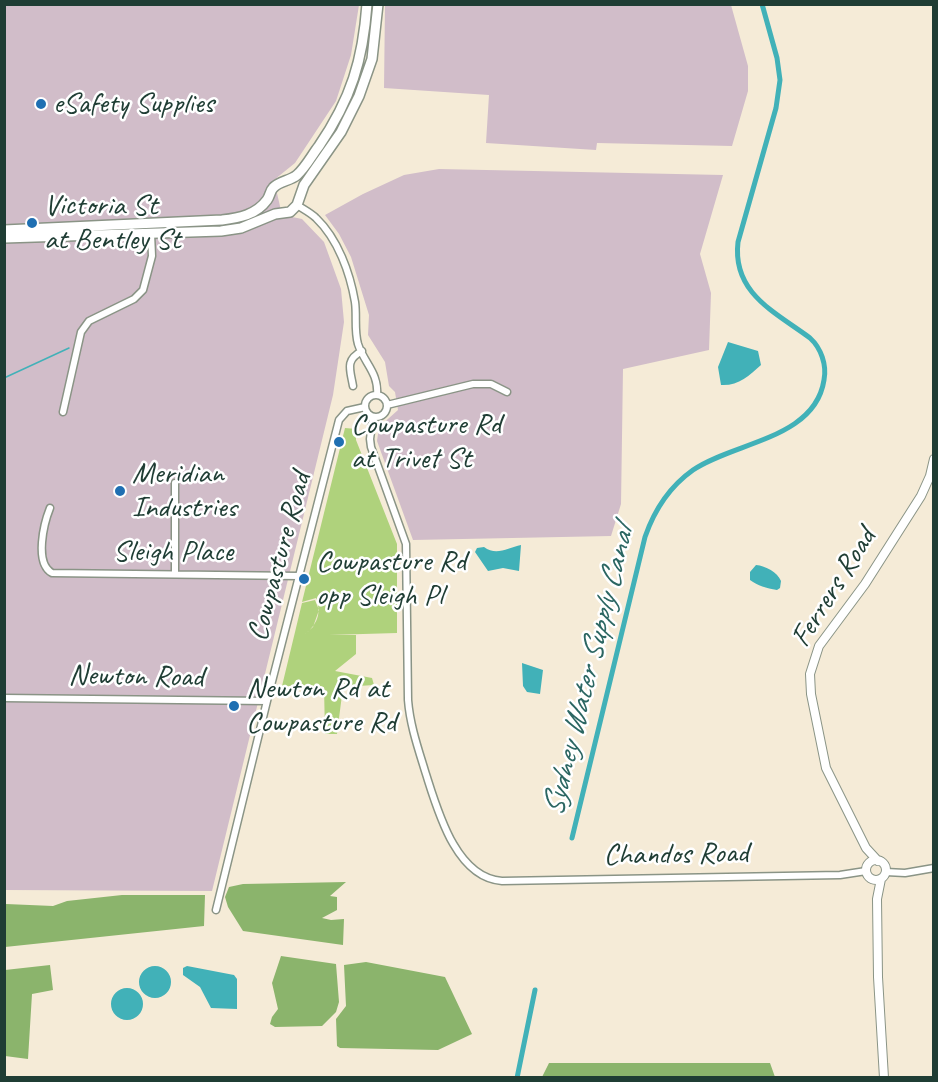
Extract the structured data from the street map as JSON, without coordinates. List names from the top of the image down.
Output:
{
  "streets": {
    "street": [
      "Sleigh Place",
      "Cowpasture Road",
      "Ferrers Road",
      "Newton Road",
      "Chandos Road"
    ]
  },
  "crossings": [
    ["Sleigh Place", "Cowpasture Road"],
    ["Cowpasture Road", "Newton Road"],
    ["Cowpasture Road", "Chandos Road"],
    ["Ferrers Road", "Chandos Road"]
  ],
  "water": ["Sydney Water Supply Canal"],
  "places": [
    "eSafety Supplies",
    "Victoria St at Bentley St",
    "Cowpasture Rd at Trivet St",
    "Meridian Industries",
    "Cowpasture Rd opp Sleigh Pl",
    "Newton Rd at Cowpasture Rd"
  ]
}
